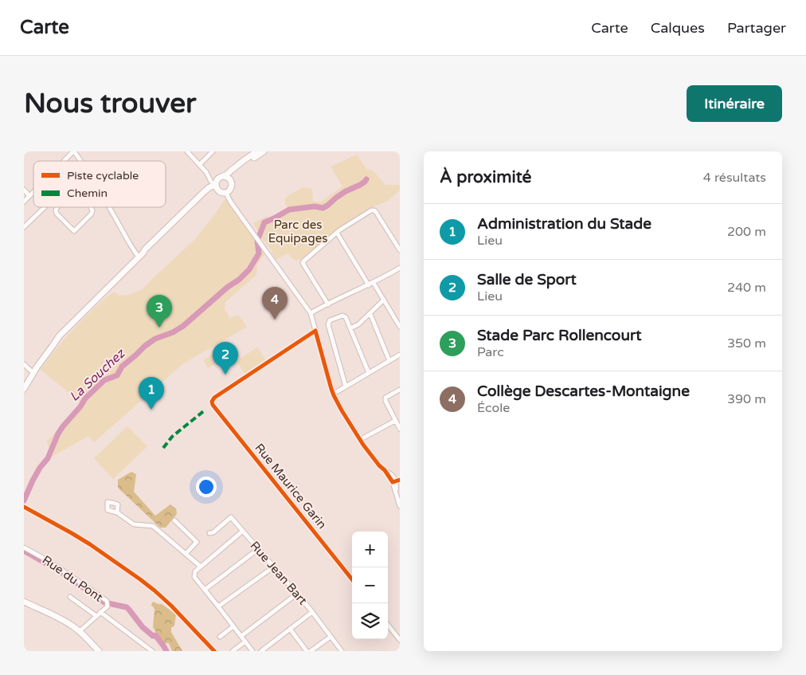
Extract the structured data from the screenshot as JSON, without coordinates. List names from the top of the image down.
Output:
{
  "streets": {
    "street": ["Rue Maurice Garin", "Rue Jean Bart", "Rue du Pont"]
  },
  "water": ["La Souchez"],
  "parks": ["Parc des Equipages"],
  "legend": ["Piste cyclable", "Chemin"],
  "page": {
    "header": "Carte",
    "nav": ["Carte", "Calques", "Partager"],
    "buttons": "Itinéraire",
    "title": "Nous trouver",
    "heading": ["À proximité", "4 résultats"],
    "list": [
      {
        "mark": "1",
        "name": "Administration du Stade",
        "note": "Lieu",
        "value": "200 m"
      },
      {
        "mark": "2",
        "name": "Salle de Sport",
        "note": "Lieu",
        "value": "240 m"
      },
      {
        "mark": "3",
        "name": "Stade Parc Rollencourt",
        "note": "Parc",
        "value": "350 m"
      },
      {
        "mark": "4",
        "name": "Collège Descartes-Montaigne",
        "note": "École",
        "value": "390 m"
      }
    ],
    "pins": [
      "4",
      "3",
      "2",
      "1"
    ],
    "map_buttons": ["+", "−"]
  }
}
